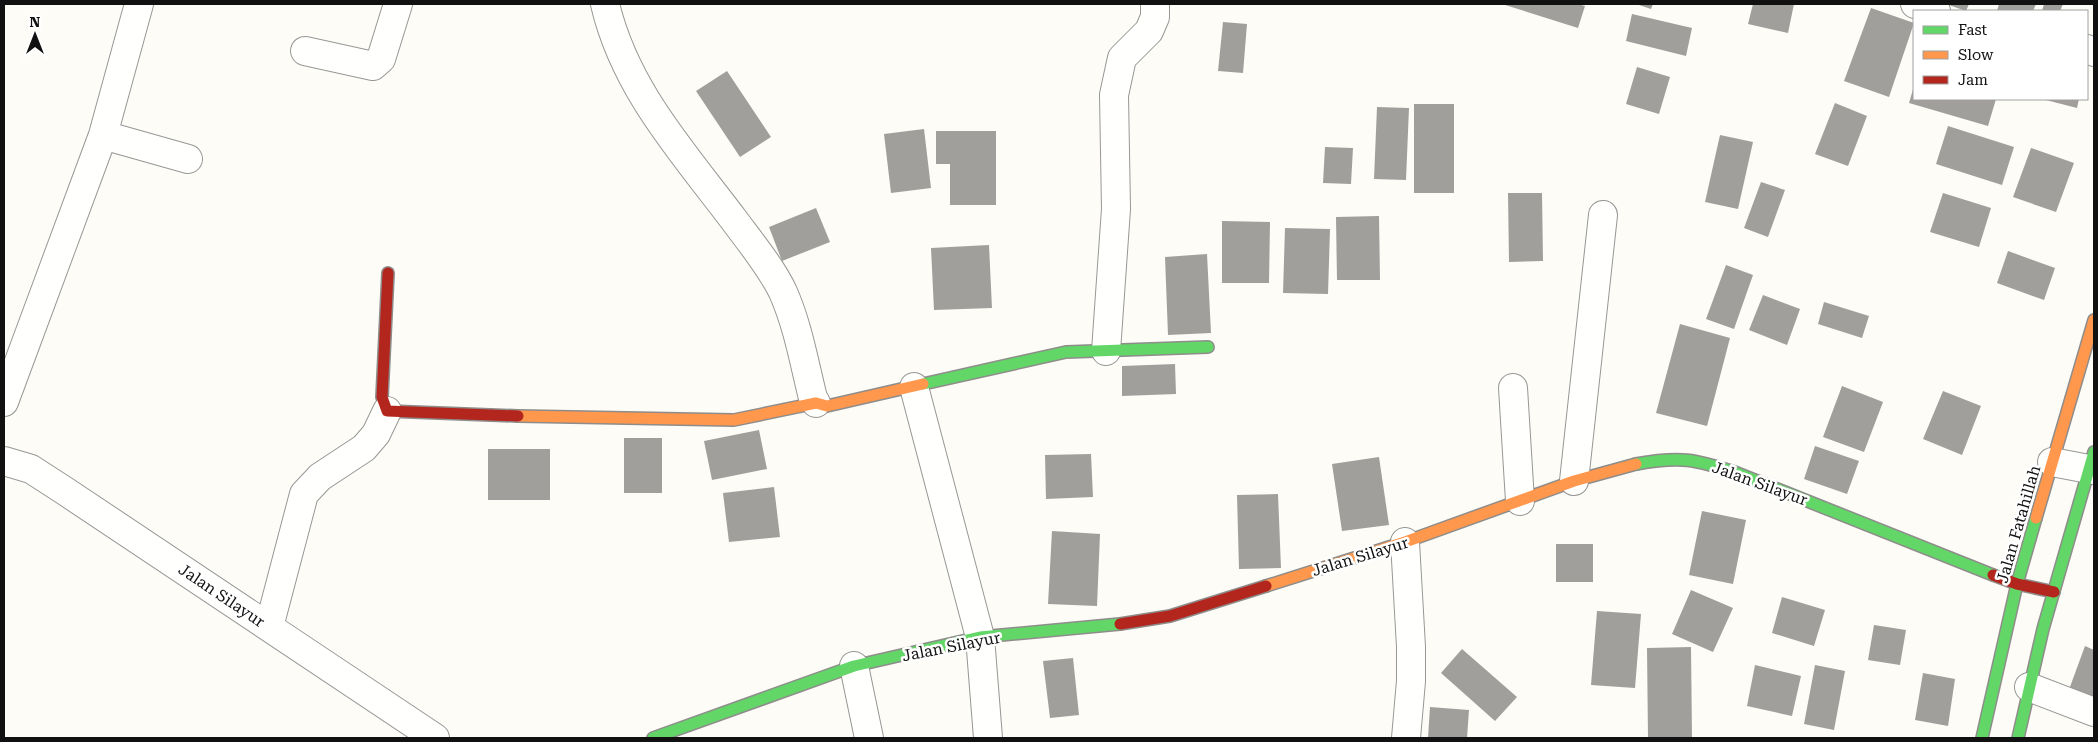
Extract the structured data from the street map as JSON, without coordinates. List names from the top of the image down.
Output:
{
  "streets": {
    "street": ["Jalan Silayur", "Jalan Fatahillah"]
  },
  "crossings": [
    ["Jalan Silayur", "Jalan Fatahillah"]
  ],
  "legend": ["Fast", "Slow", "Jam"],
  "north": "top"
}
